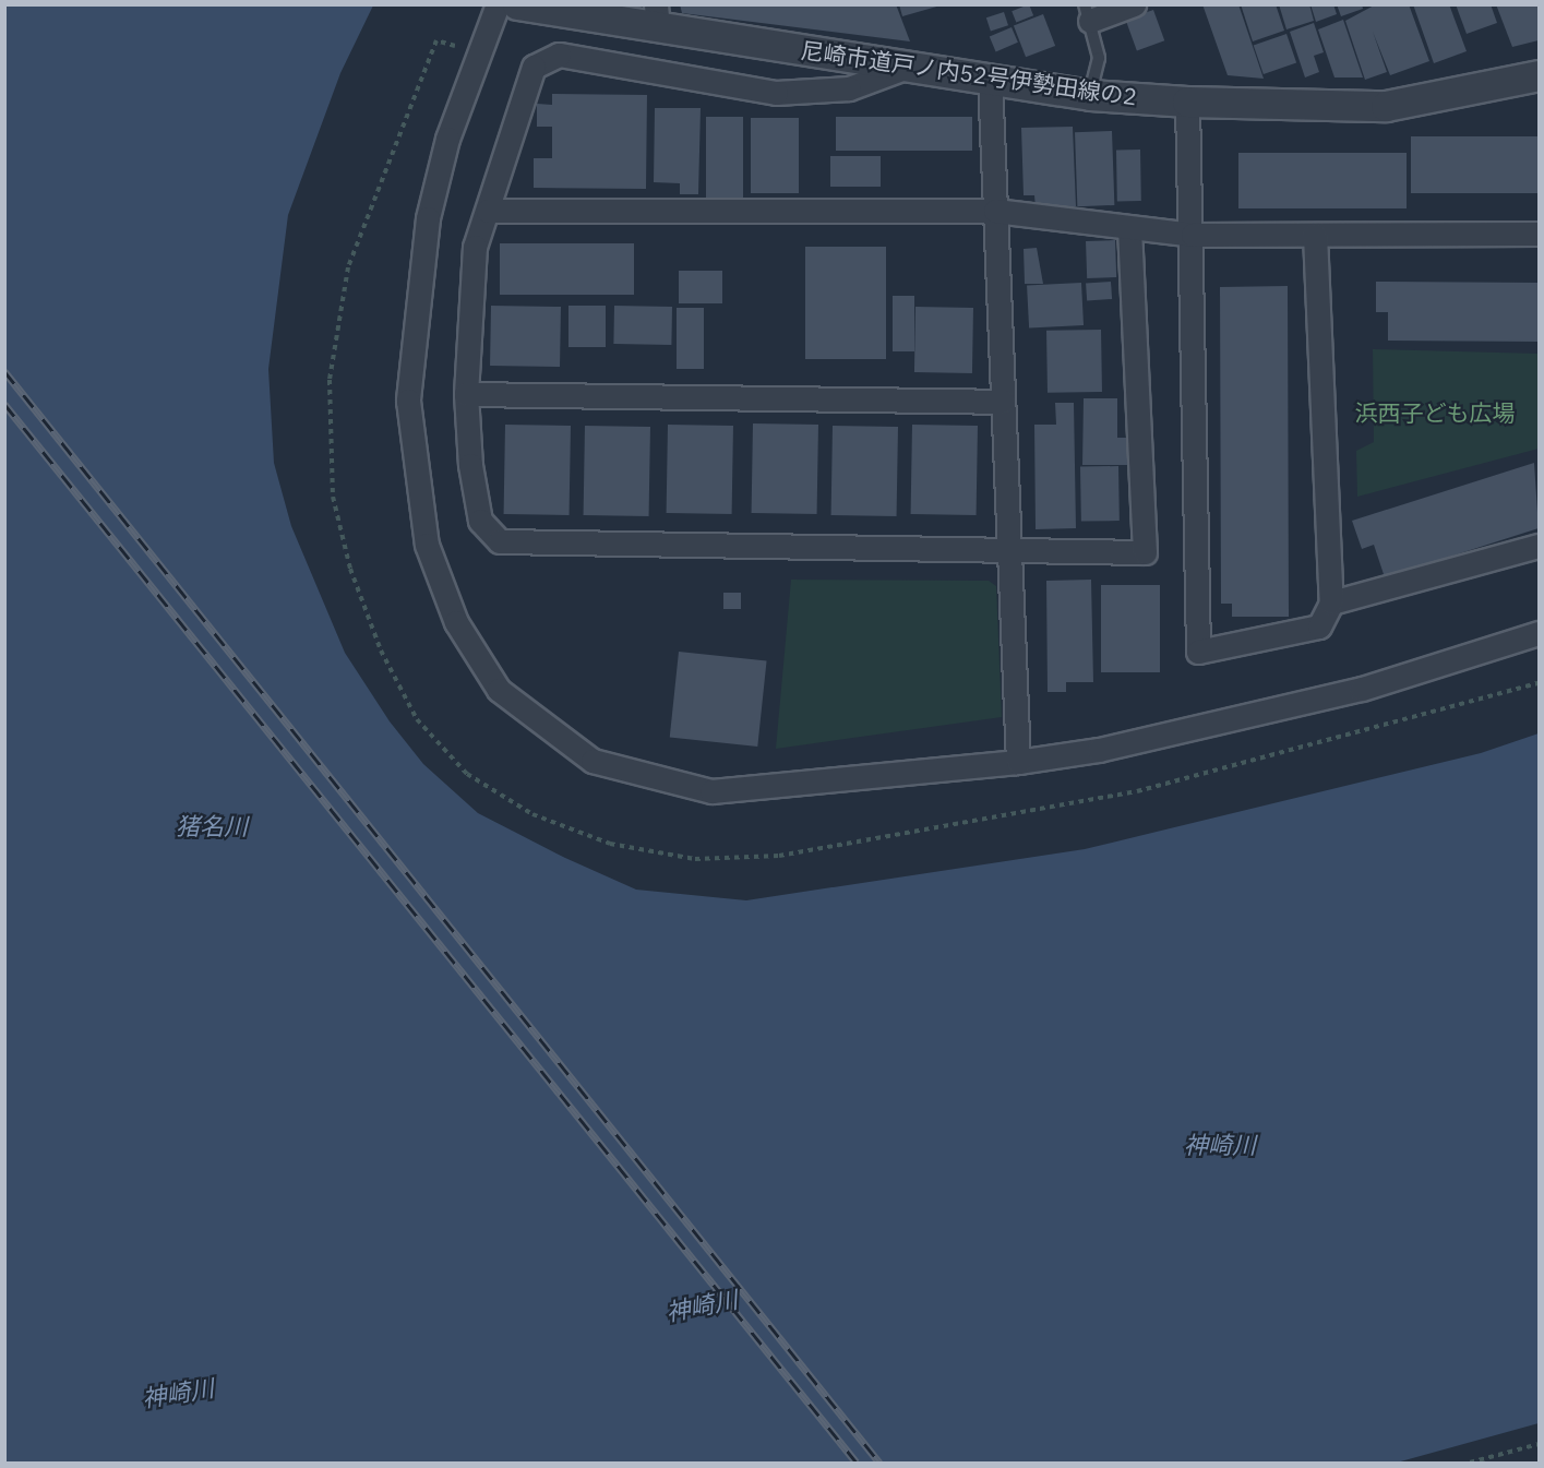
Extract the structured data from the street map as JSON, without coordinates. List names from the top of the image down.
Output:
{
  "streets": {
    "street": ["尼崎市道戸ノ内52号伊勢田線の2"]
  },
  "water": ["猪名川", "神崎川"],
  "parks": ["浜西子ども広場"]
}
